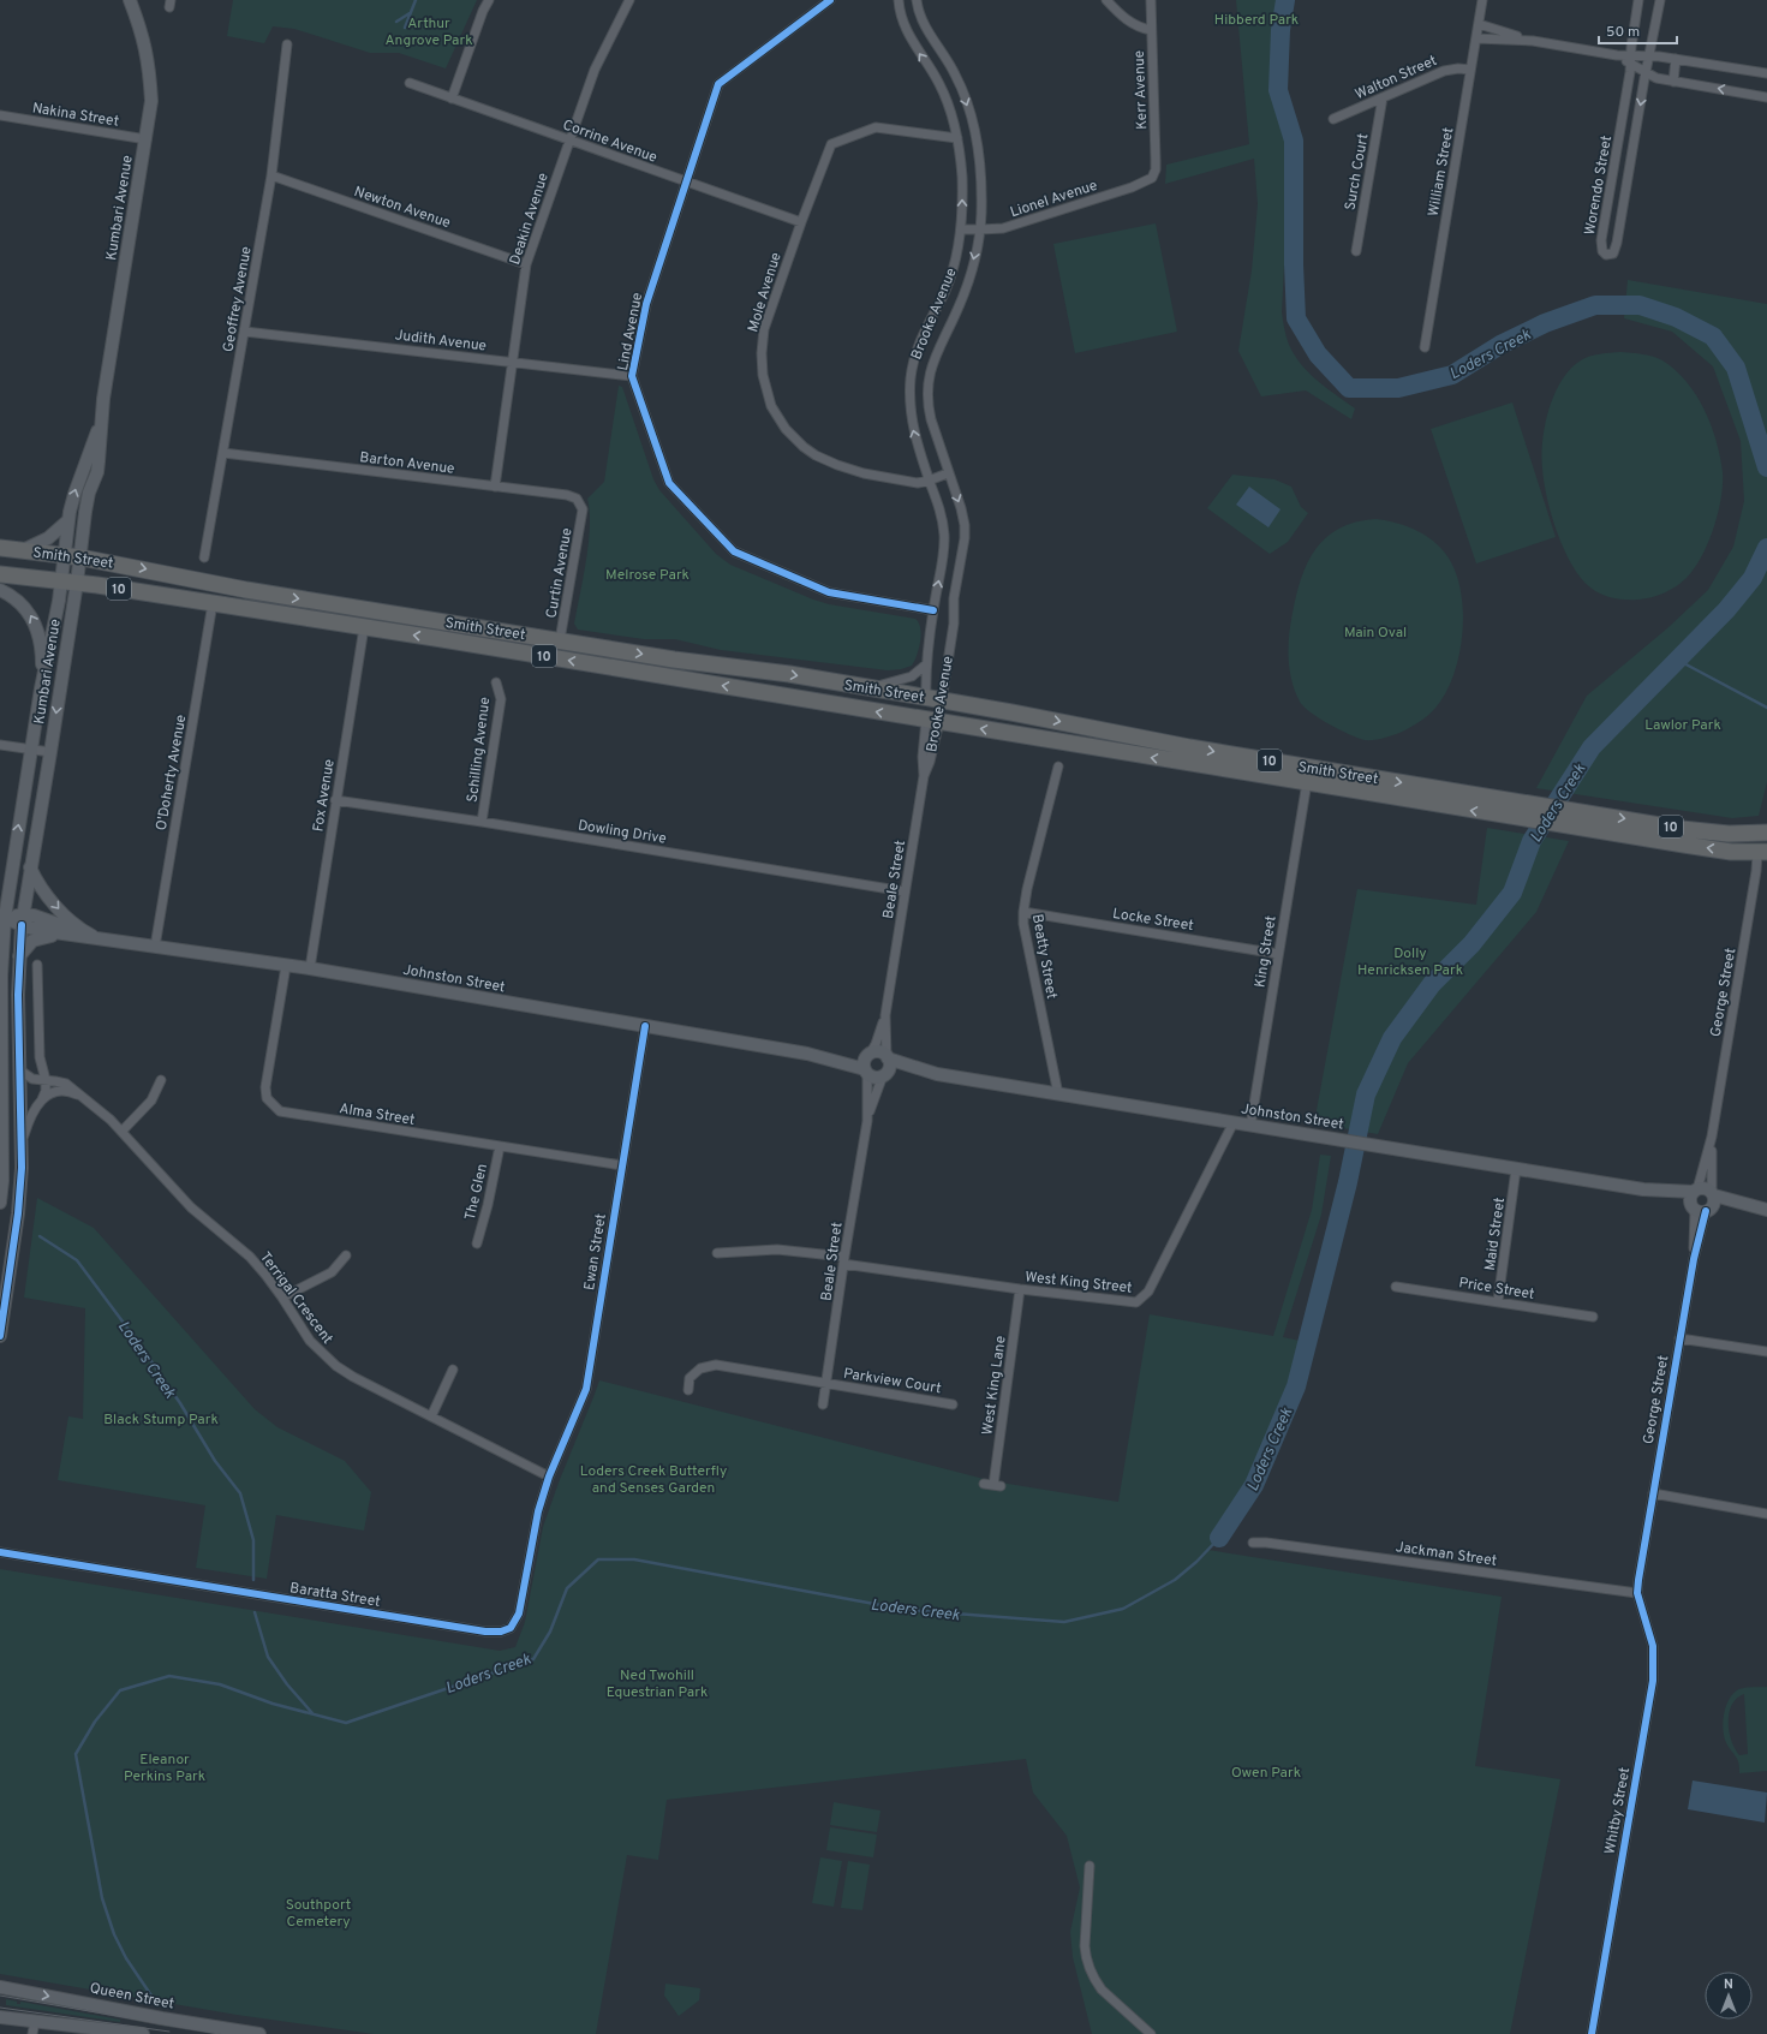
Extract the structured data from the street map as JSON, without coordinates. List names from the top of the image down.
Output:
{
  "streets": {
    "highway": ["Brooke Avenue", "Smith Street", "10"],
    "street": [
      "Walton Street",
      "Kerr Avenue",
      "Nakina Street",
      "Corrine Avenue",
      "Surch Court",
      "William Street",
      "Worendo Street",
      "Lionel Avenue",
      "Newton Avenue",
      "Kumbari Avenue",
      "Deakin Avenue",
      "Mole Avenue",
      "Geoffrey Avenue",
      "Lind Avenue",
      "Judith Avenue",
      "Barton Avenue",
      "Curtin Avenue",
      "Schilling Avenue",
      "O'Doherty Avenue",
      "Fox Avenue",
      "Dowling Drive",
      "Beale Street",
      "Locke Street",
      "King Street",
      "Beatty Street",
      "Johnston Street",
      "George Street",
      "Alma Street",
      "The Glen",
      "Maid Street",
      "Ewan Street",
      "West King Street",
      "Price Street",
      "Terrigal Crescent",
      "Parkview Court",
      "West King Lane",
      "Jackman Street",
      "Baratta Street",
      "Whitby Street",
      "Queen Street"
    ]
  },
  "crossings": [
    ["Walton Street", "Surch Court"],
    ["Walton Street", "William Street"],
    ["Kerr Avenue", "Lionel Avenue"],
    ["Nakina Street", "Kumbari Avenue"],
    ["Corrine Avenue", "Deakin Avenue"],
    ["Corrine Avenue", "Mole Avenue"],
    ["Corrine Avenue", "Lind Avenue"],
    ["Lionel Avenue", "Brooke Avenue"],
    ["Newton Avenue", "Deakin Avenue"],
    ["Newton Avenue", "Geoffrey Avenue"],
    ["Kumbari Avenue", "Smith Street"],
    ["Kumbari Avenue", "Johnston Street"],
    ["Kumbari Avenue", "Terrigal Crescent"],
    ["Deakin Avenue", "Judith Avenue"],
    ["Deakin Avenue", "Barton Avenue"],
    ["Mole Avenue", "Brooke Avenue"],
    ["Geoffrey Avenue", "Judith Avenue"],
    ["Geoffrey Avenue", "Barton Avenue"],
    ["Brooke Avenue", "Lind Avenue"],
    ["Brooke Avenue", "Smith Street"],
    ["Brooke Avenue", "Beale Street"],
    ["Lind Avenue", "Judith Avenue"],
    ["Barton Avenue", "Curtin Avenue"],
    ["Smith Street", "Curtin Avenue"],
    ["Smith Street", "O'Doherty Avenue"],
    ["Smith Street", "Fox Avenue"],
    ["Smith Street", "King Street"],
    ["Smith Street", "George Street"],
    ["Schilling Avenue", "Dowling Drive"],
    ["O'Doherty Avenue", "Johnston Street"],
    ["Fox Avenue", "Dowling Drive"],
    ["Fox Avenue", "Johnston Street"],
    ["Dowling Drive", "Beale Street"],
    ["Beale Street", "Johnston Street"],
    ["Beale Street", "West King Street"],
    ["Beale Street", "Parkview Court"],
    ["Locke Street", "King Street"],
    ["Locke Street", "Beatty Street"],
    ["King Street", "Johnston Street"],
    ["Beatty Street", "Johnston Street"],
    ["Johnston Street", "George Street"],
    ["Johnston Street", "Alma Street"],
    ["Johnston Street", "Maid Street"],
    ["Johnston Street", "Ewan Street"],
    ["Johnston Street", "West King Street"],
    ["George Street", "Jackman Street"],
    ["George Street", "Whitby Street"],
    ["Alma Street", "The Glen"],
    ["Alma Street", "Ewan Street"],
    ["Maid Street", "Price Street"],
    ["Ewan Street", "Terrigal Crescent"],
    ["Ewan Street", "Baratta Street"],
    ["West King Street", "West King Lane"],
    ["Terrigal Crescent", "Baratta Street"],
    ["Jackman Street", "Whitby Street"]
  ],
  "water": ["Loders Creek"],
  "parks": [
    "Hibberd Park",
    "Arthur Angrove Park",
    "Melrose Park",
    "Main Oval",
    "Lawlor Park",
    "Dolly Henricksen Park",
    "Black Stump Park",
    "Loders Creek Butterfly and Senses Garden",
    "Ned Twohill Equestrian Park",
    "Eleanor Perkins Park",
    "Owen Park",
    "Southport Cemetery"
  ],
  "scale_bar": "50 m",
  "north": "top"
}
